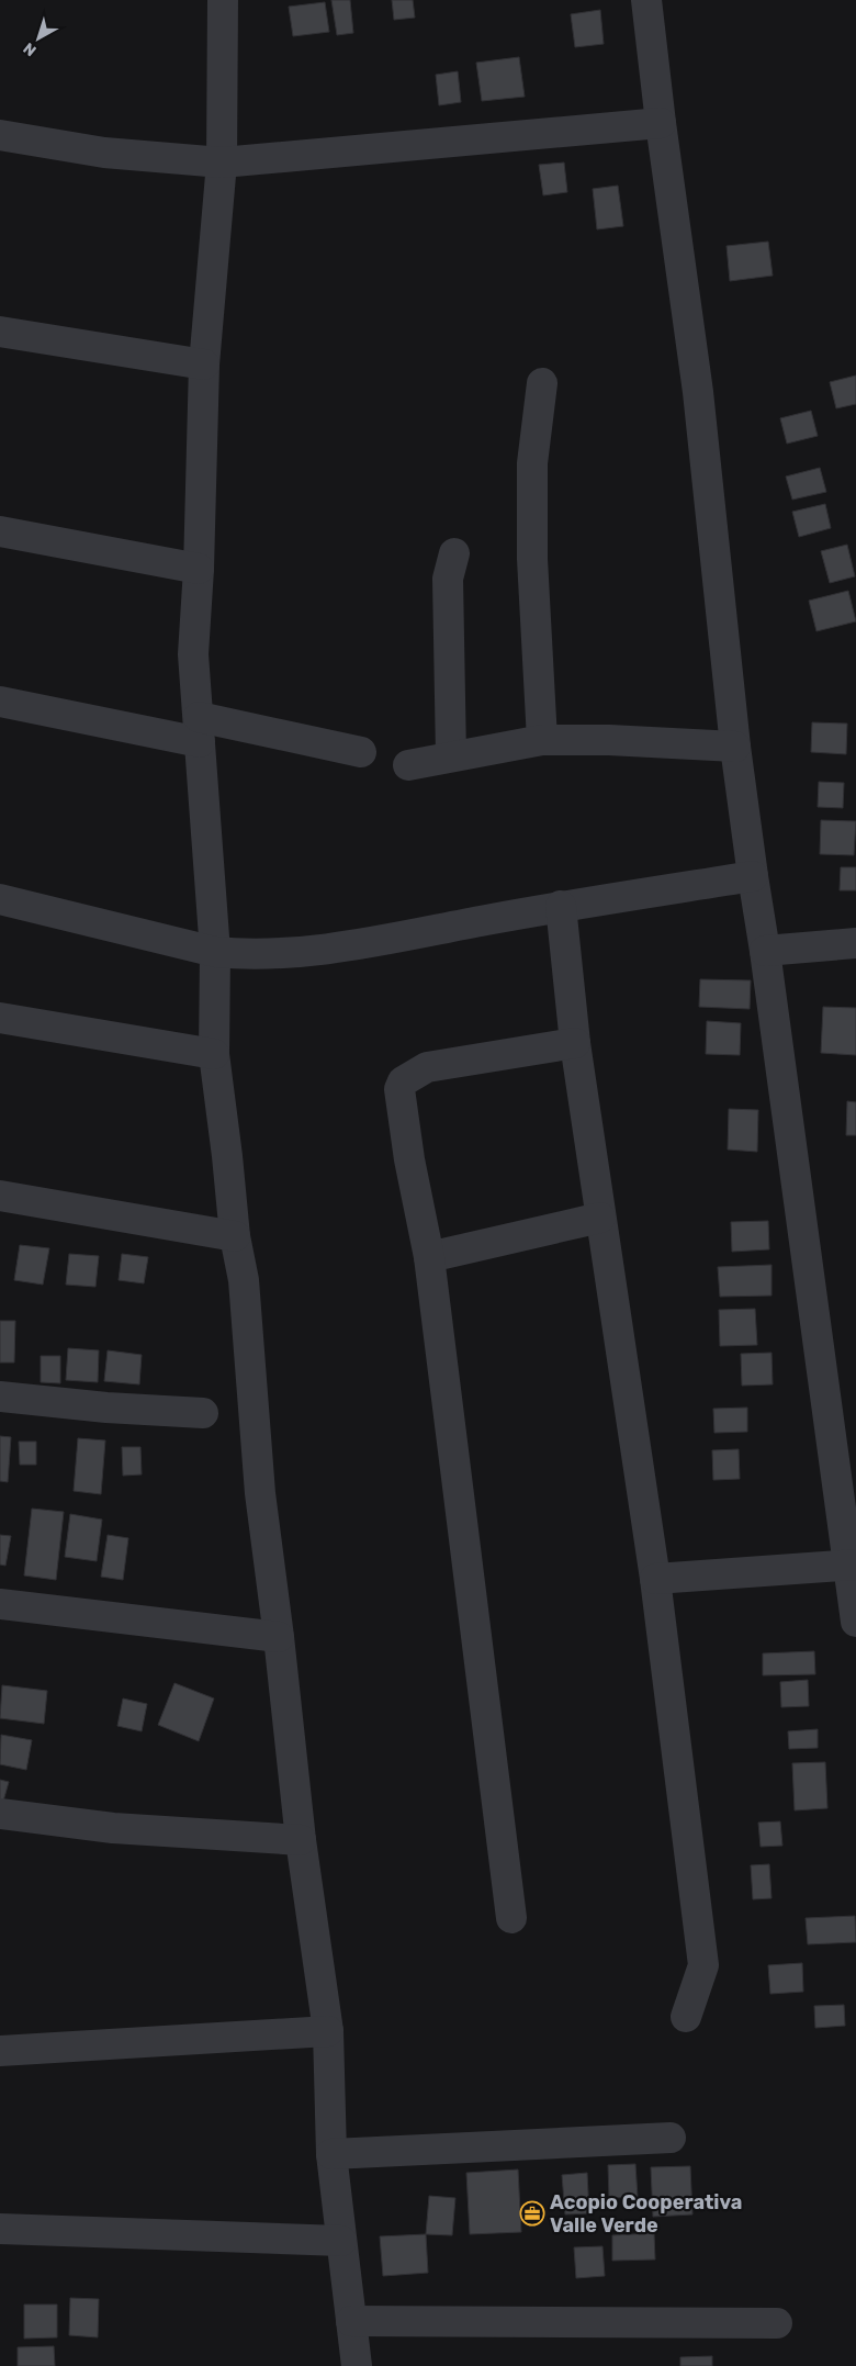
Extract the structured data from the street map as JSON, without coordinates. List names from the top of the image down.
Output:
{
  "places": {
    "office": ["Acopio Cooperativa Valle Verde"]
  },
  "north": "bottom left"
}
